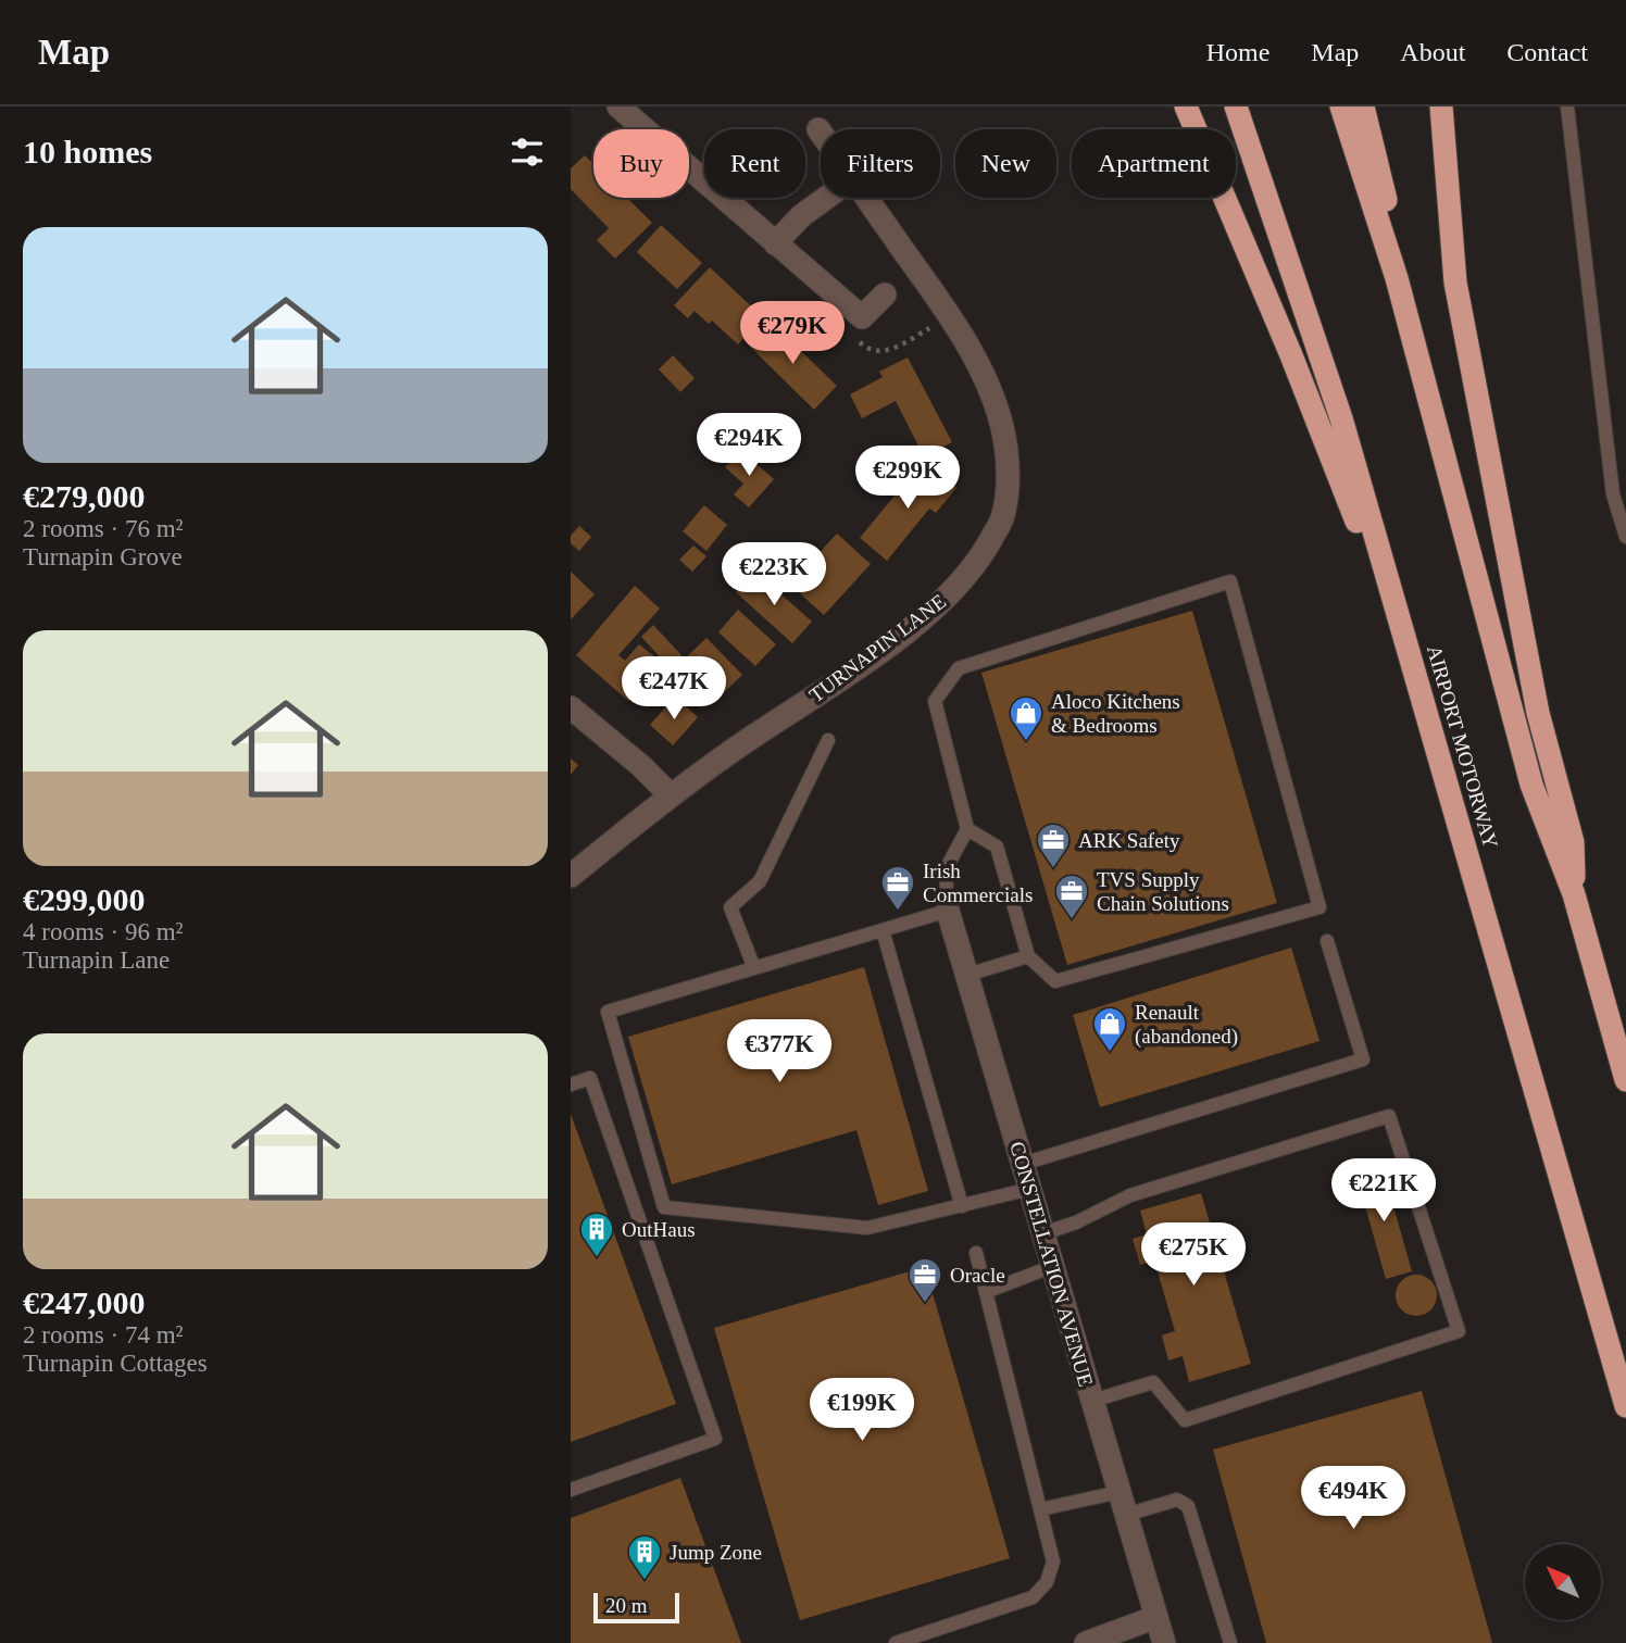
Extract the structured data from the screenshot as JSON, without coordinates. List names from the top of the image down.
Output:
{
  "streets": {
    "highway": ["AIRPORT MOTORWAY"],
    "street": ["TURNAPIN LANE", "CONSTELLATION AVENUE"]
  },
  "places": {
    "shop": ["Aloco Kitchens & Bedrooms", "Renault (abandoned)"],
    "office": [
      "ARK Safety",
      "Irish Commercials",
      "TVS Supply Chain Solutions",
      "Oracle"
    ],
    "building": ["OutHaus", "Jump Zone"]
  },
  "scale_bar": "20 m",
  "north": "top left",
  "page": {
    "header": "Map",
    "nav": [
      "Home",
      "Map",
      "About",
      "Contact"
    ],
    "heading": "10 homes",
    "chip": [
      "Buy",
      "Rent",
      "Filters",
      "New",
      "Apartment"
    ],
    "list": [
      {
        "name": "€279,000",
        "note": "2 rooms · 76 m² · Turnapin Grove"
      },
      {
        "name": "€299,000",
        "note": "4 rooms · 96 m² · Turnapin Lane"
      },
      {
        "name": "€247,000",
        "note": "2 rooms · 74 m² · Turnapin Cottages"
      }
    ],
    "price": [
      "€279K",
      "€294K",
      "€299K",
      "€223K",
      "€247K",
      "€377K",
      "€221K",
      "€275K",
      "€199K",
      "€494K"
    ],
    "scale": "20 m"
  }
}
